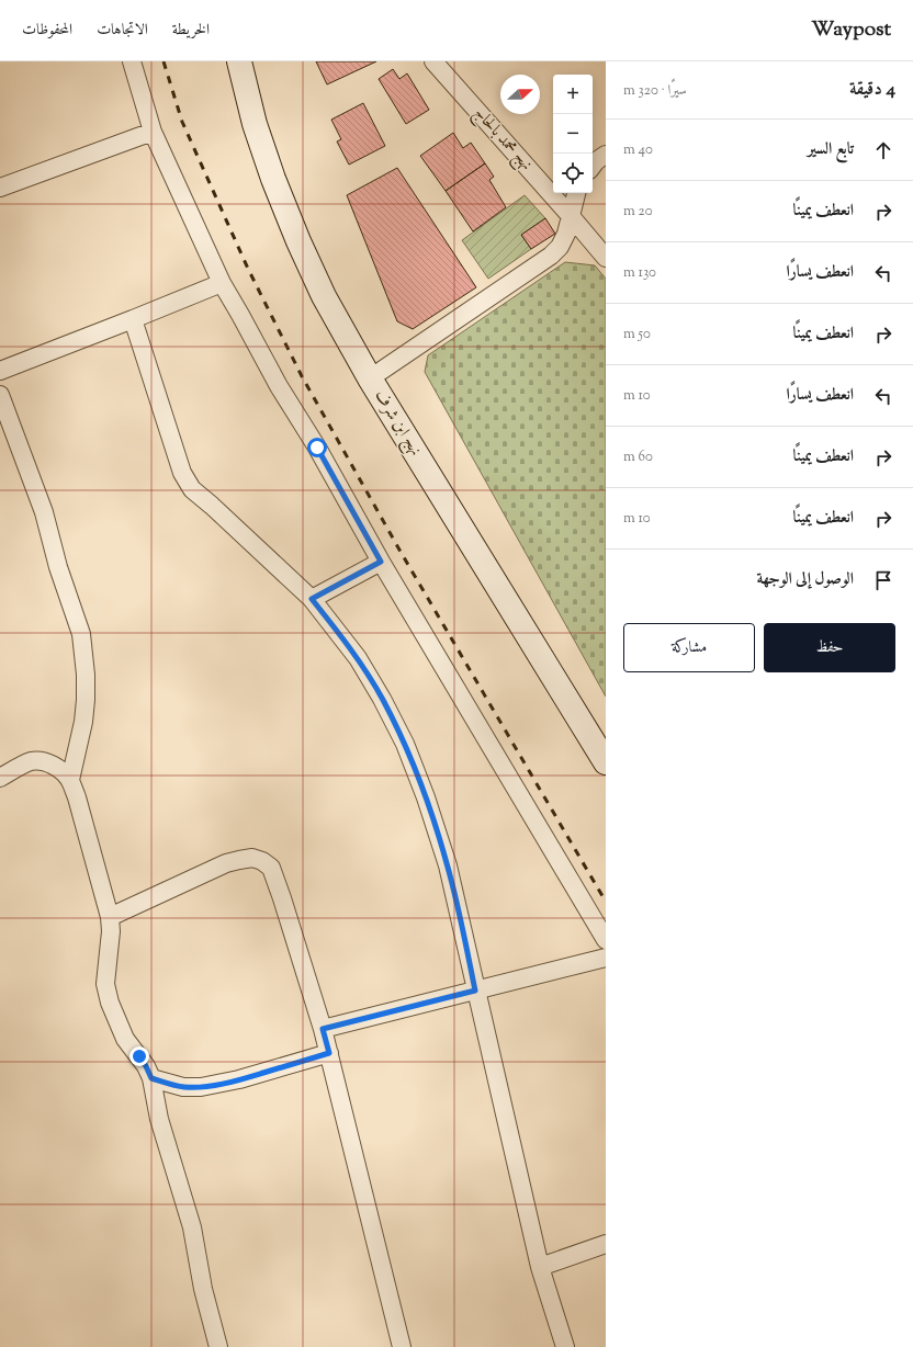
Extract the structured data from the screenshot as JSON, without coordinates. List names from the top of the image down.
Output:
{
  "streets": {
    "main road": ["نهج ابن شرف"],
    "street": ["نهج محمد بالحاج"]
  },
  "north": "right",
  "page": {
    "header": "Waypost",
    "nav": ["الخريطة", "الاتجاهات", "المحفوظات"],
    "heading": ["4 دقيقة", "سيرًا · 320 m"],
    "map_buttons": ["+", "−"],
    "list": [
      ["تابع السير", "40 m"],
      ["انعطف يمينًا", "20 m"],
      ["انعطف يسارًا", "130 m"],
      ["انعطف يمينًا", "50 m"],
      ["انعطف يسارًا", "10 m"],
      ["انعطف يمينًا", "60 m"],
      ["انعطف يمينًا", "10 m"],
      "الوصول إلى الوجهة"
    ],
    "buttons": ["حفظ", "مشاركة"]
  }
}
